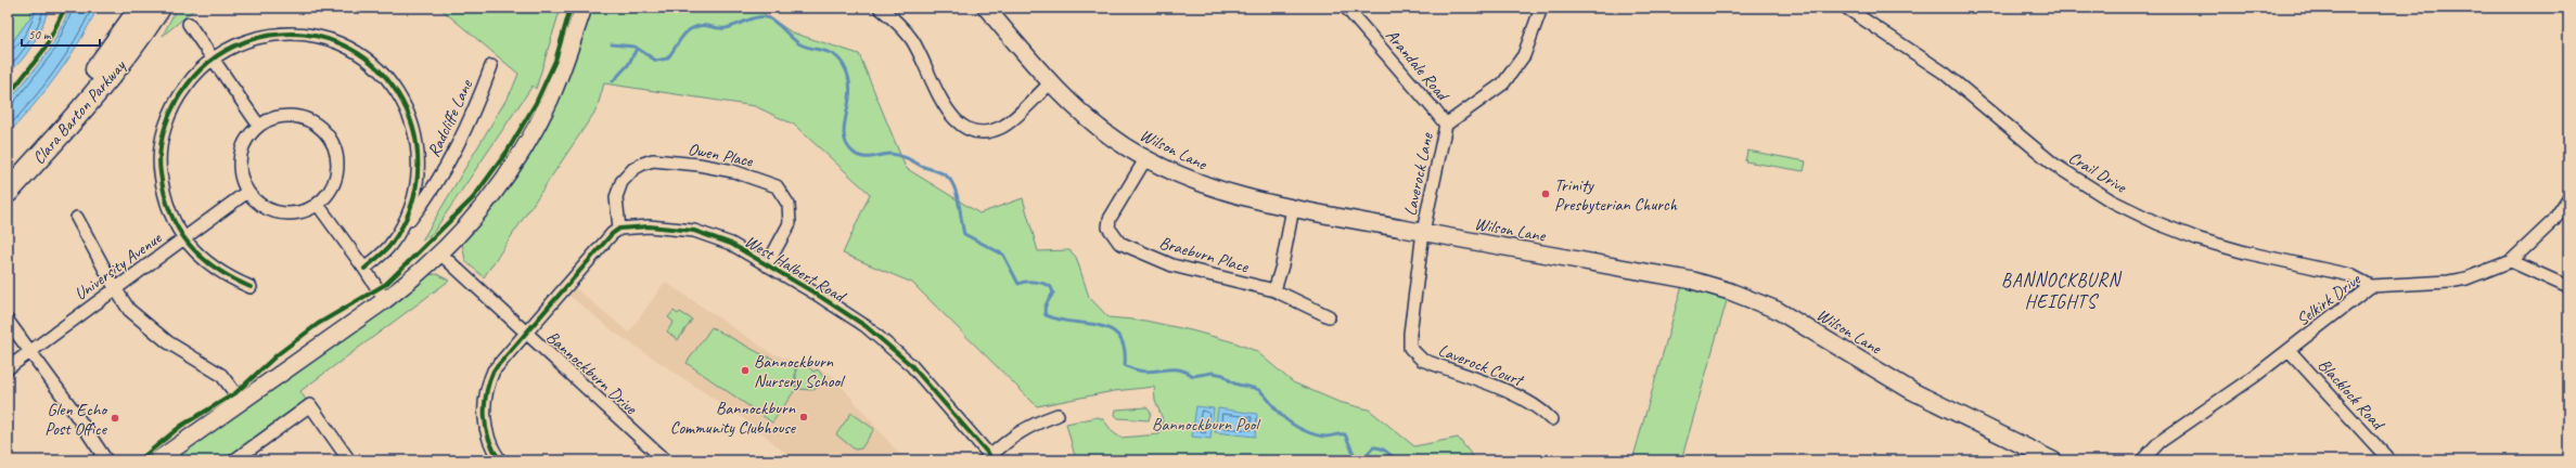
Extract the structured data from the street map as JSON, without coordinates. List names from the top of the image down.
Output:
{
  "streets": {
    "highway": ["Clara Barton Parkway"],
    "main road": ["Wilson Lane"],
    "street": [
      "Arandale Road",
      "Radcliffe Lane",
      "Owen Place",
      "Crail Drive",
      "Laverock Lane",
      "Braeburn Place",
      "University Avenue",
      "West Halbert Road",
      "Selkirk Drive",
      "Laverock Court",
      "Bannockburn Drive",
      "Blacklock Road"
    ]
  },
  "crossings": [
    ["Arandale Road", "Laverock Lane"],
    ["Wilson Lane", "Laverock Lane"],
    ["Wilson Lane", "Braeburn Place"],
    ["Owen Place", "West Halbert Road"],
    ["Crail Drive", "Selkirk Drive"],
    ["Laverock Lane", "Laverock Court"],
    ["Selkirk Drive", "Blacklock Road"]
  ],
  "districts": ["BANNOCKBURN HEIGHTS"],
  "parks": ["Bannockburn Pool"],
  "places": [
    "Trinity Presbyterian Church",
    "Bannockburn Nursery School",
    "Bannockburn Community Clubhouse",
    "Glen Echo Post Office"
  ],
  "scale_bar": "50 m"
}
